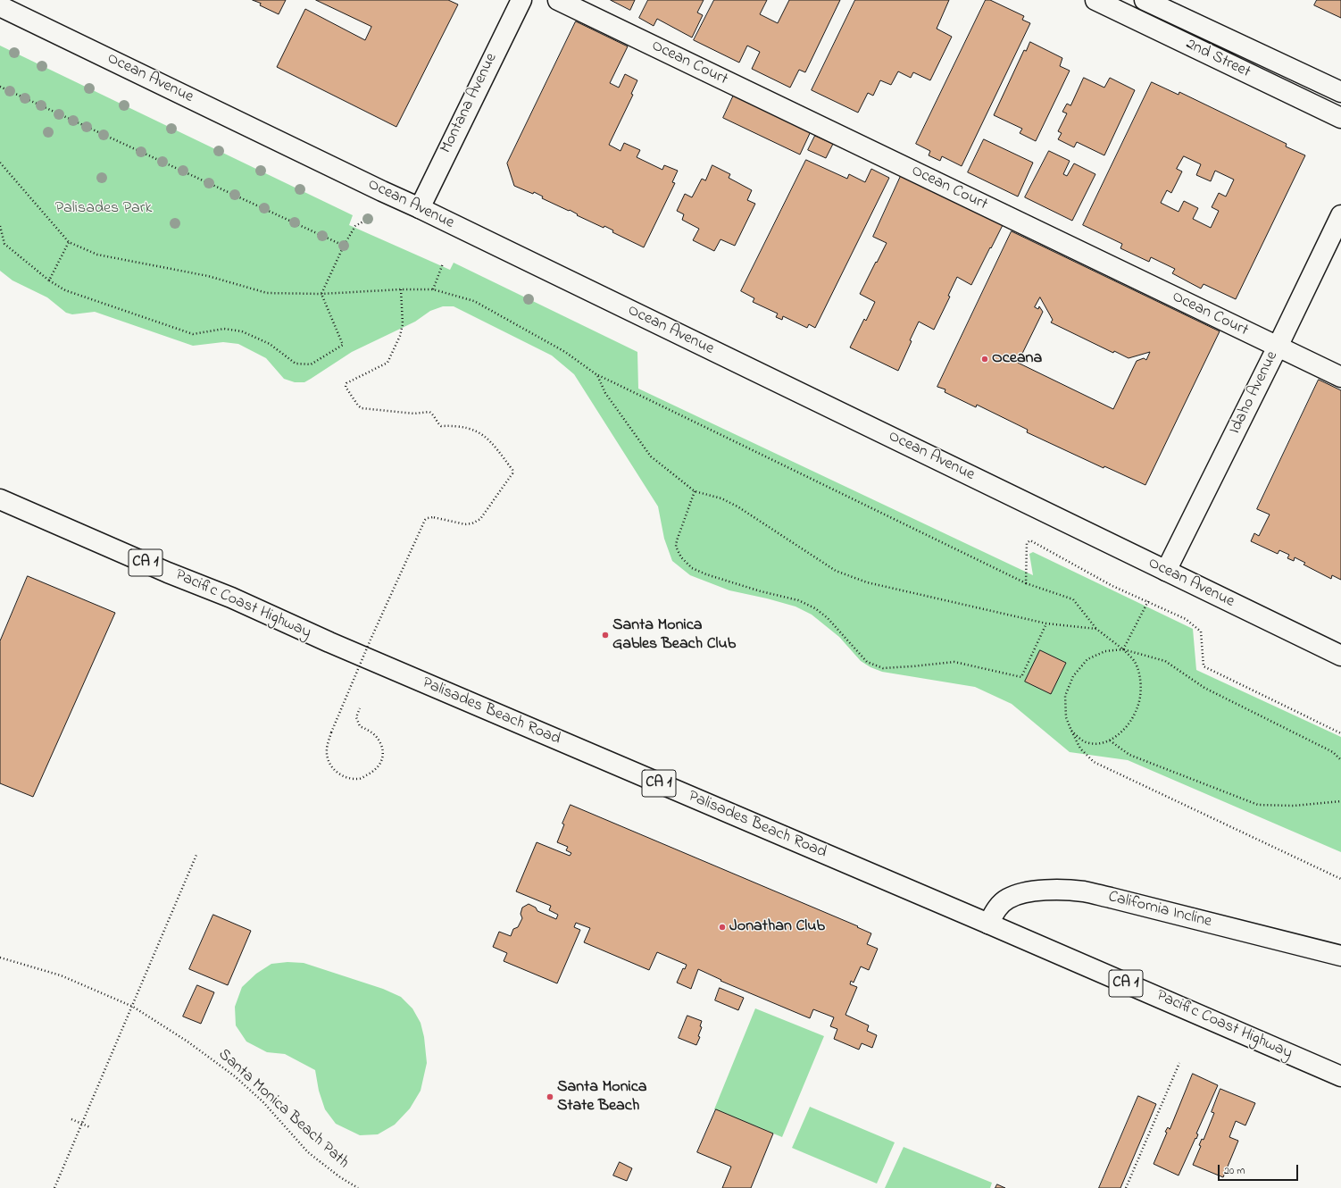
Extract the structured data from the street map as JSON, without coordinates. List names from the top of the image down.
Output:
{
  "streets": {
    "main road": [
      "2nd Street",
      "Ocean Court",
      "Ocean Avenue",
      "Montana Avenue",
      "Idaho Avenue",
      "CA 1",
      "Pacific Coast Highway",
      "Palisades Beach Road",
      "California Incline"
    ],
    "path": ["Santa Monica Beach Path"]
  },
  "crossings": [
    ["Ocean Court", "Idaho Avenue"],
    ["Ocean Avenue", "Montana Avenue"],
    ["Ocean Avenue", "Idaho Avenue"],
    ["Pacific Coast Highway", "Palisades Beach Road"],
    ["Pacific Coast Highway", "California Incline"],
    ["Palisades Beach Road", "California Incline"]
  ],
  "parks": ["Palisades Park"],
  "places": [
    "Oceana",
    "Santa Monica Gables Beach Club",
    "Jonathan Club",
    "Santa Monica State Beach"
  ],
  "scale_bar": "20 m"
}
